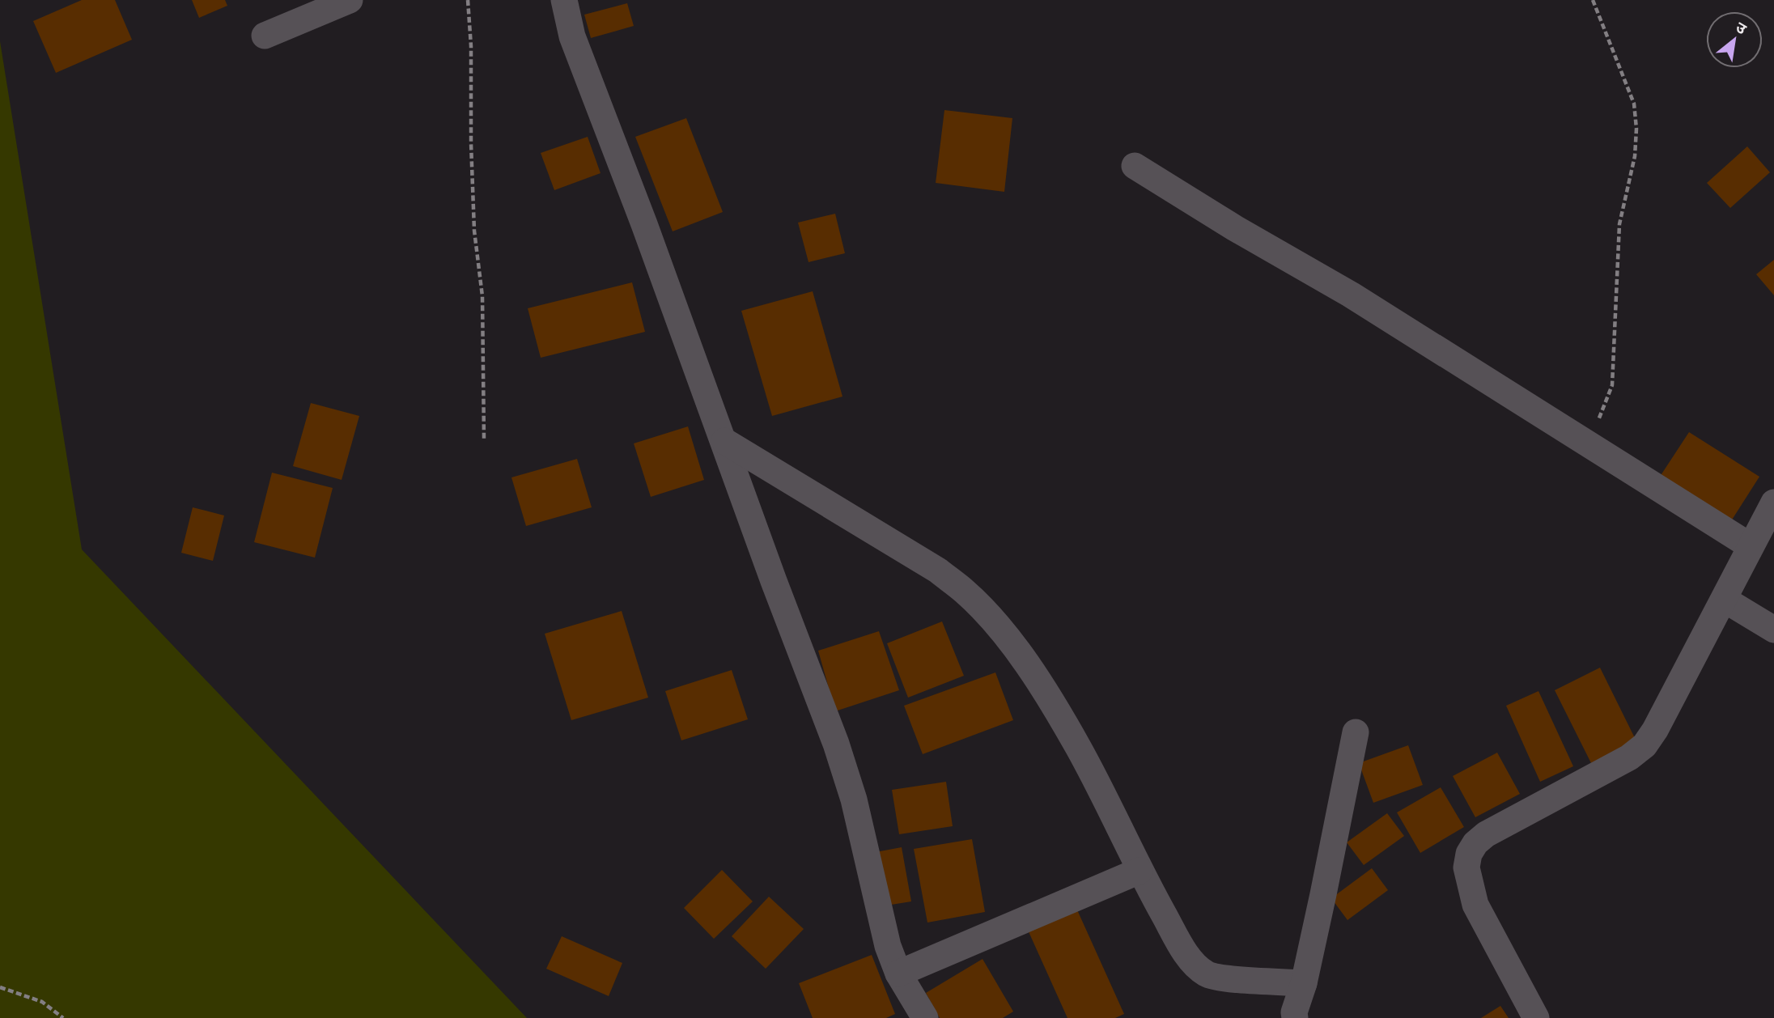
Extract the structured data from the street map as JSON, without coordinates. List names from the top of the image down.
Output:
{
  "north": "top right"
}
